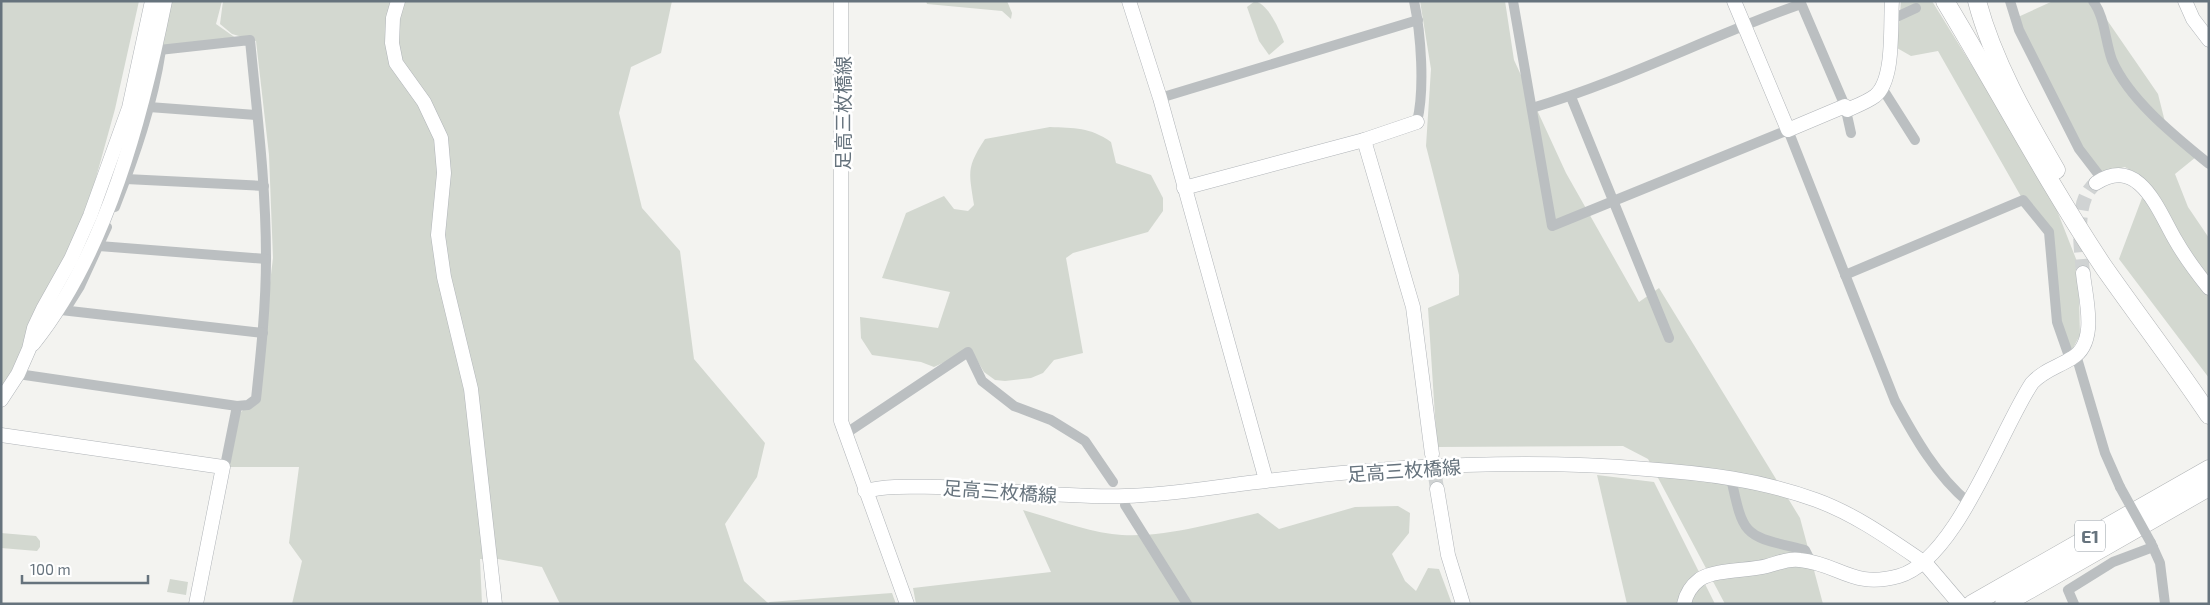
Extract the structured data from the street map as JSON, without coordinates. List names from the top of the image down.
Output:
{
  "streets": {
    "highway": ["E1"],
    "street": ["足高三枚橋線"]
  },
  "scale_bar": "100 m"
}
